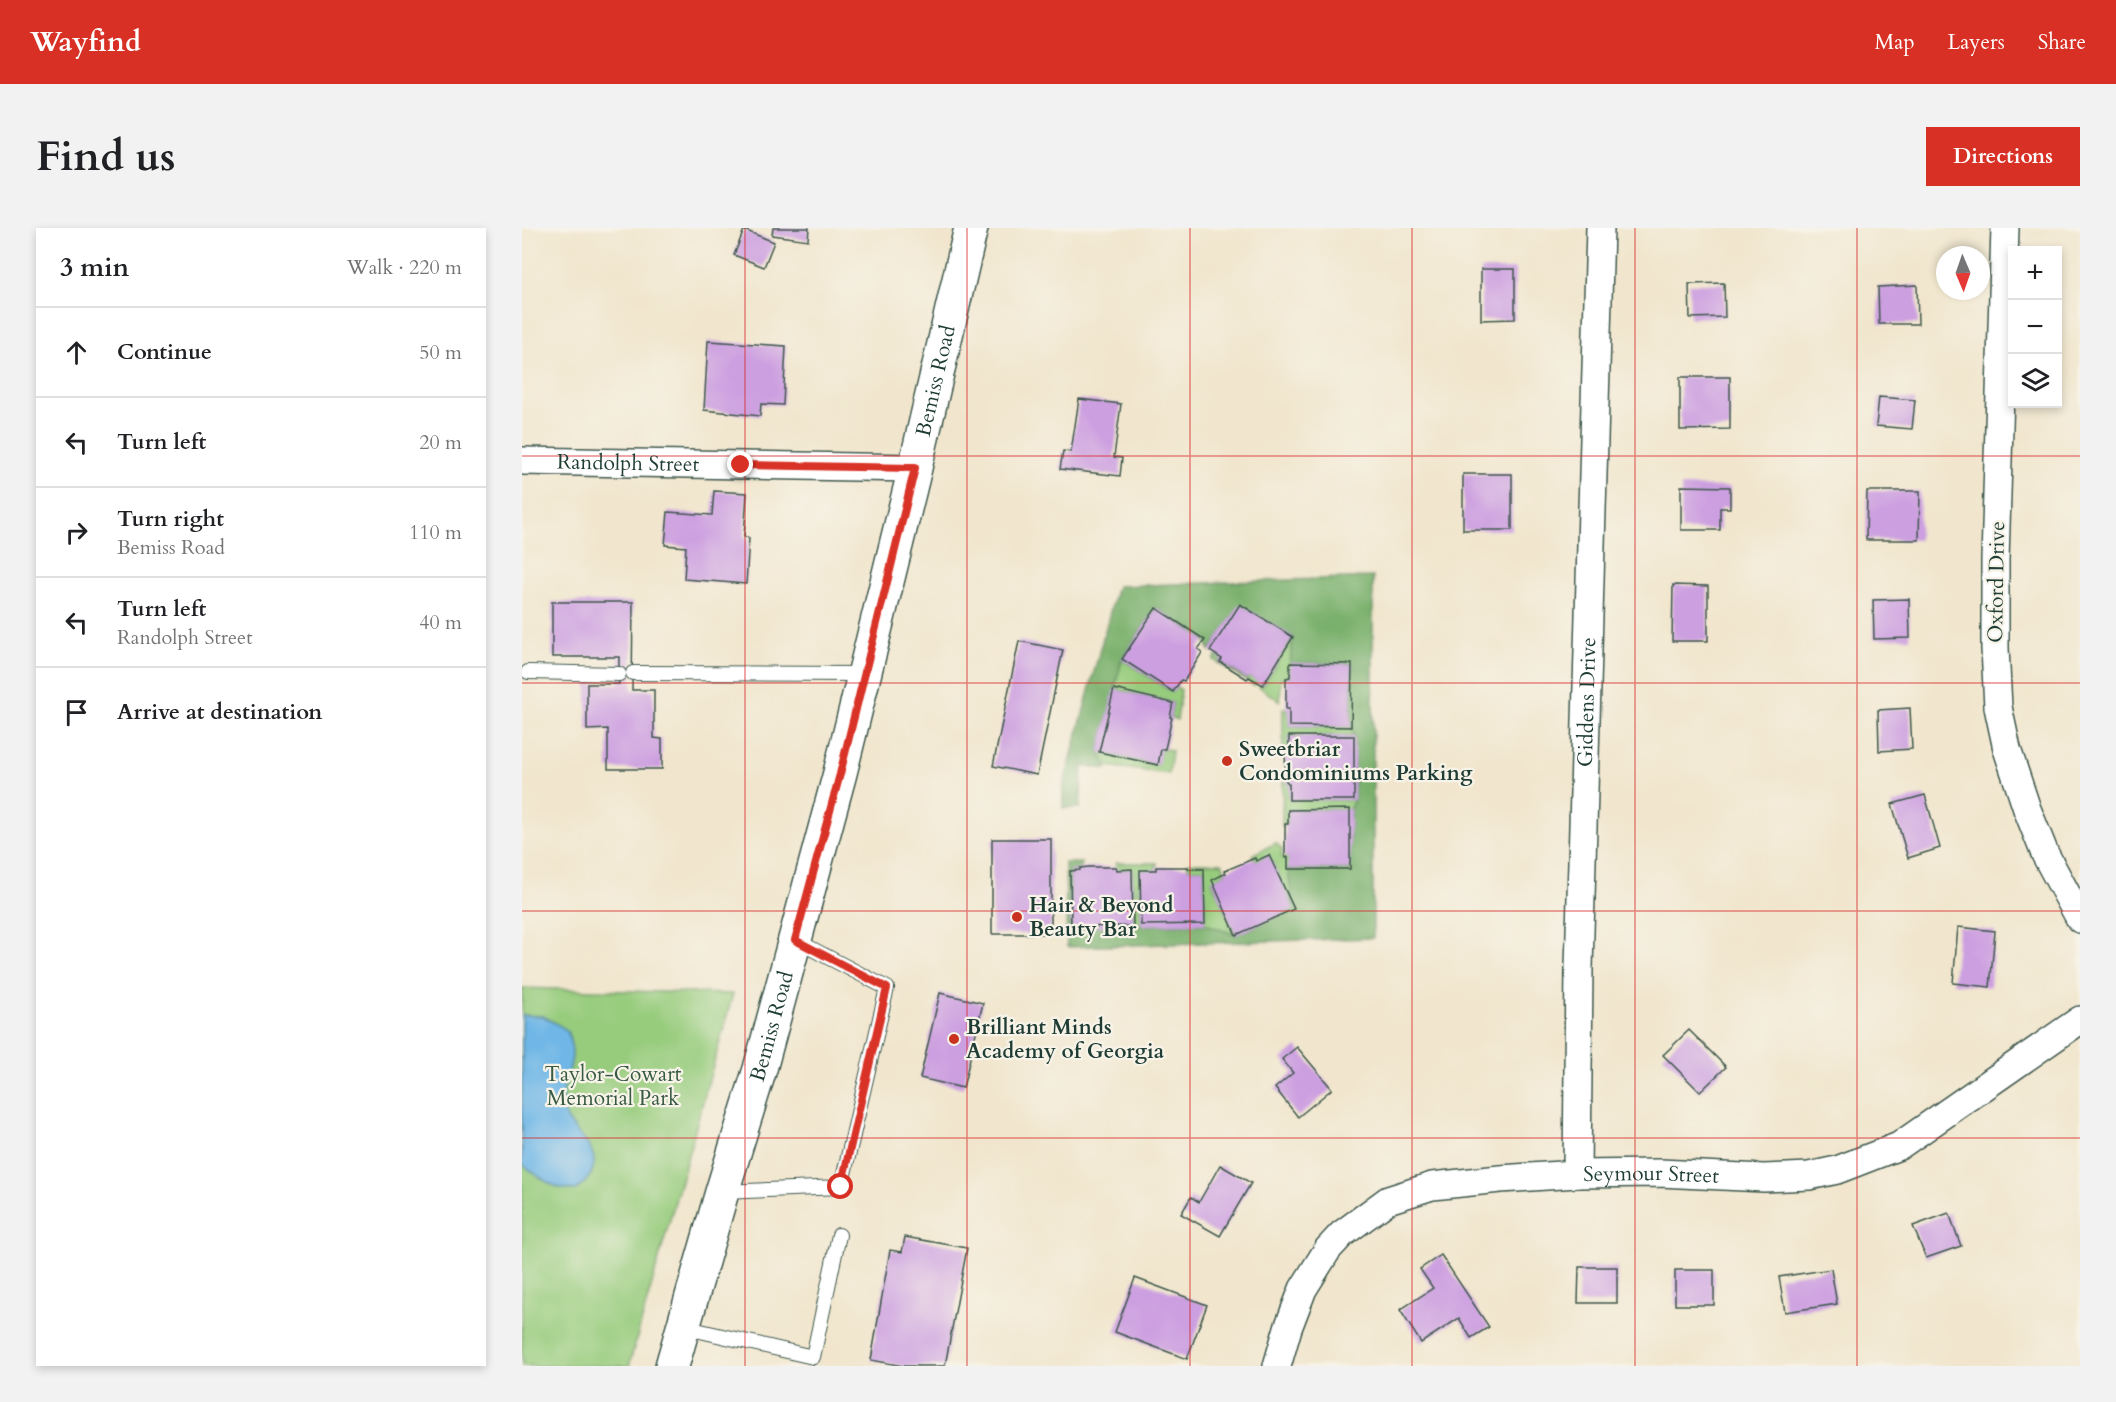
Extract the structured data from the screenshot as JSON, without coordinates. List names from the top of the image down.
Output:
{
  "streets": {
    "main road": ["Bemiss Road"],
    "street": [
      "Randolph Street",
      "Oxford Drive",
      "Giddens Drive",
      "Seymour Street"
    ]
  },
  "crossings": [
    ["Bemiss Road", "Randolph Street"],
    ["Giddens Drive", "Seymour Street"]
  ],
  "parks": ["Taylor-Cowart Memorial Park"],
  "places": ["Sweetbriar Condominiums Parking", "Hair & Beyond Beauty Bar", "Brilliant Minds Academy of Georgia"],
  "north": "bottom",
  "page": {
    "header": "Wayfind",
    "nav": ["Map", "Layers", "Share"],
    "buttons": "Directions",
    "title": "Find us",
    "heading": ["3 min", "Walk · 220 m"],
    "map_buttons": ["+", "−"],
    "list": [
      ["Continue", "50 m"],
      ["Turn left", "20 m"],
      ["Turn right", "Bemiss Road", "110 m"],
      ["Turn left", "Randolph Street", "40 m"],
      "Arrive at destination"
    ]
  }
}
